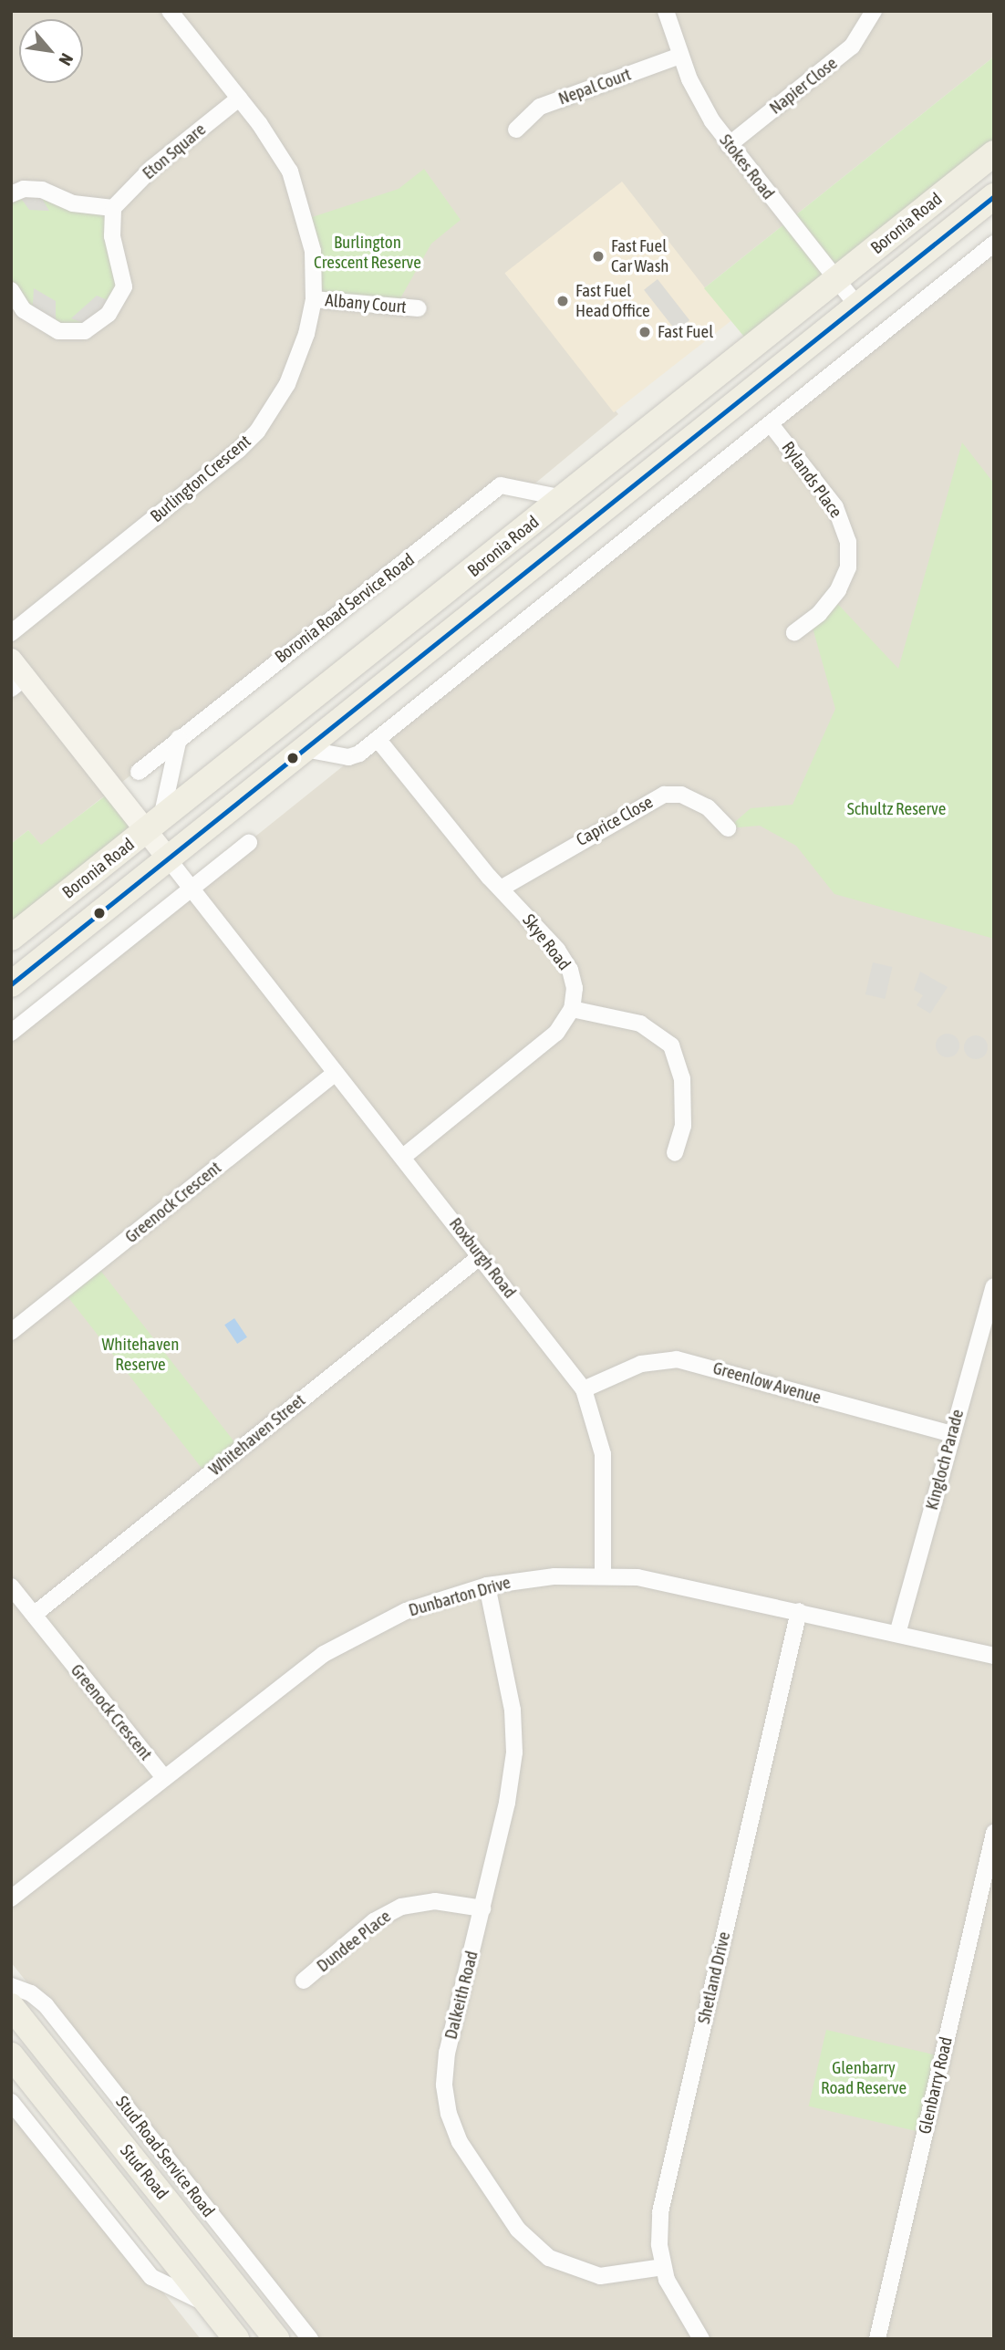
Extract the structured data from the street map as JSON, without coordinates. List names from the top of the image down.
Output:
{
  "streets": {
    "main road": ["Boronia Road", "Stud Road"],
    "street": [
      "Napier Close",
      "Nepal Court",
      "Eton Square",
      "Stokes Road",
      "Albany Court",
      "Burlington Crescent",
      "Rylands Place",
      "Boronia Road Service Road",
      "Caprice Close",
      "Skye Road",
      "Greenock Crescent",
      "Roxburgh Road",
      "Greenlow Avenue",
      "Whitehaven Street",
      "Kingloch Parade",
      "Dunbarton Drive",
      "Dundee Place",
      "Shetland Drive",
      "Dalkeith Road",
      "Glenbarry Road",
      "Stud Road Service Road"
    ]
  },
  "crossings": [
    ["Napier Close", "Stokes Road"],
    ["Nepal Court", "Stokes Road"],
    ["Eton Square", "Burlington Crescent"],
    ["Stokes Road", "Boronia Road"],
    ["Boronia Road", "Boronia Road Service Road"],
    ["Boronia Road", "Roxburgh Road"],
    ["Albany Court", "Burlington Crescent"],
    ["Caprice Close", "Skye Road"],
    ["Greenock Crescent", "Roxburgh Road"],
    ["Greenock Crescent", "Whitehaven Street"],
    ["Greenock Crescent", "Dunbarton Drive"],
    ["Roxburgh Road", "Greenlow Avenue"],
    ["Roxburgh Road", "Whitehaven Street"],
    ["Roxburgh Road", "Dunbarton Drive"],
    ["Greenlow Avenue", "Kingloch Parade"],
    ["Kingloch Parade", "Dunbarton Drive"],
    ["Dunbarton Drive", "Shetland Drive"],
    ["Dunbarton Drive", "Dalkeith Road"],
    ["Dundee Place", "Dalkeith Road"],
    ["Shetland Drive", "Dalkeith Road"],
    ["Stud Road Service Road", "Stud Road"]
  ],
  "parks": [
    "Burlington Crescent Reserve",
    "Schultz Reserve",
    "Whitehaven Reserve",
    "Glenbarry Road Reserve"
  ],
  "places": ["Fast Fuel Car Wash", "Fast Fuel Head Office", "Fast Fuel"],
  "north": "bottom right"
}
